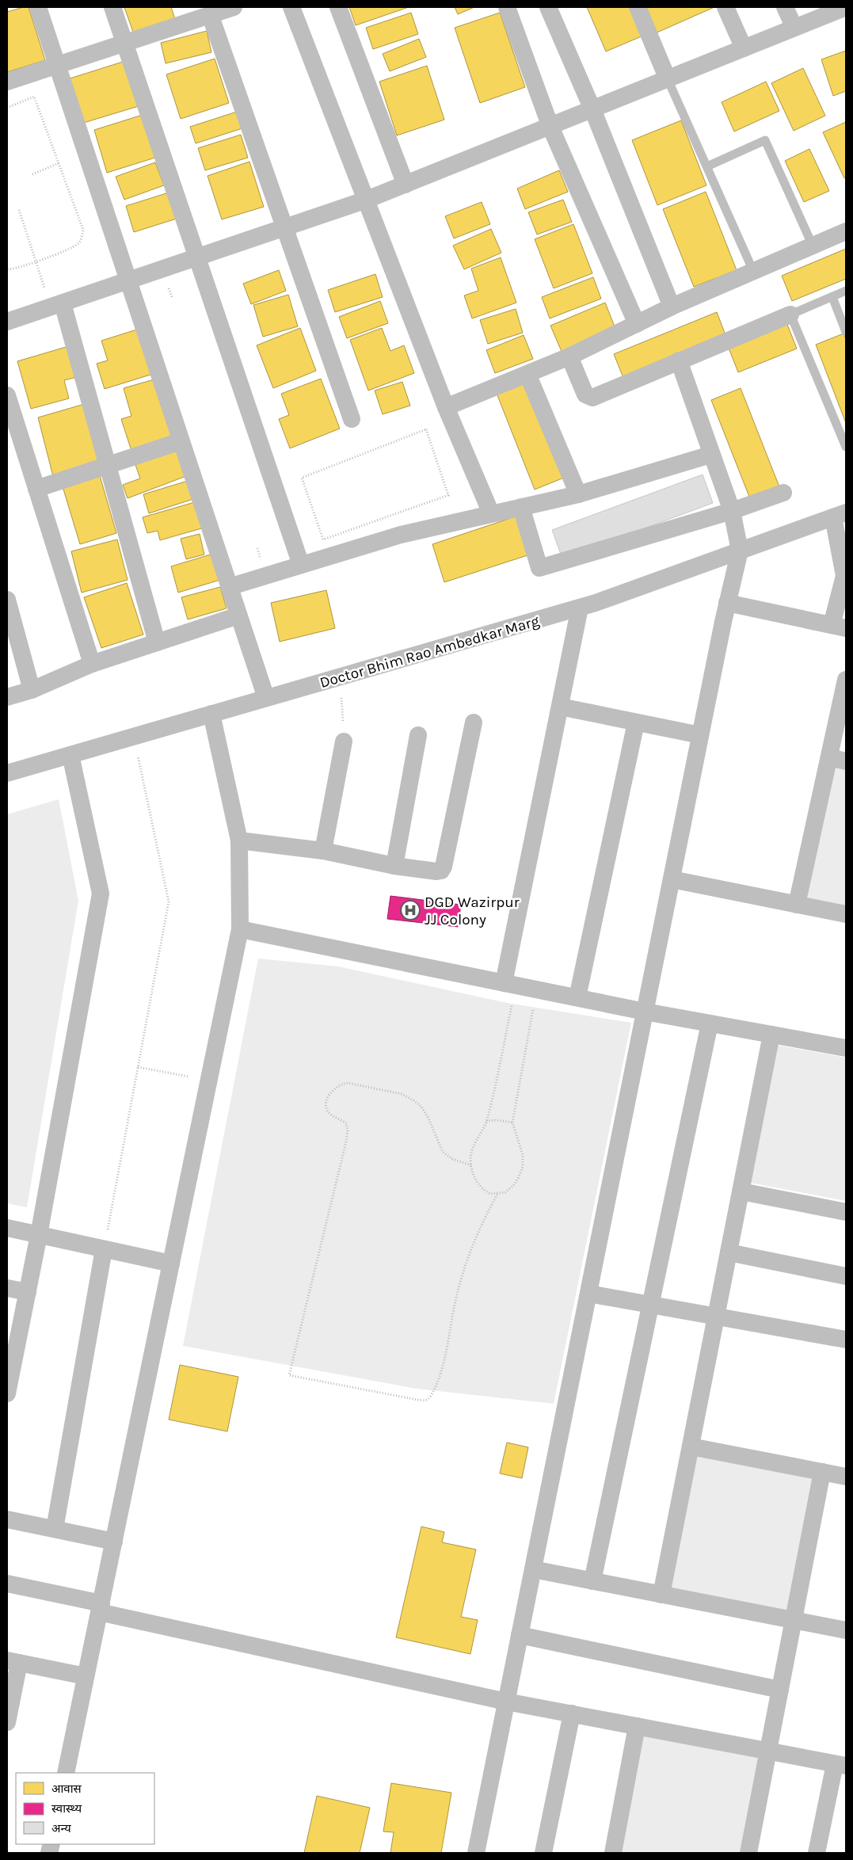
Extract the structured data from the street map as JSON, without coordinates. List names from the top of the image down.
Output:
{
  "streets": {
    "street": ["Doctor Bhim Rao Ambedkar Marg"]
  },
  "places": {
    "hospital": ["DGD Wazirpur JJ Colony"]
  },
  "legend": ["आवास", "स्वास्थ्य", "अन्य"]
}
